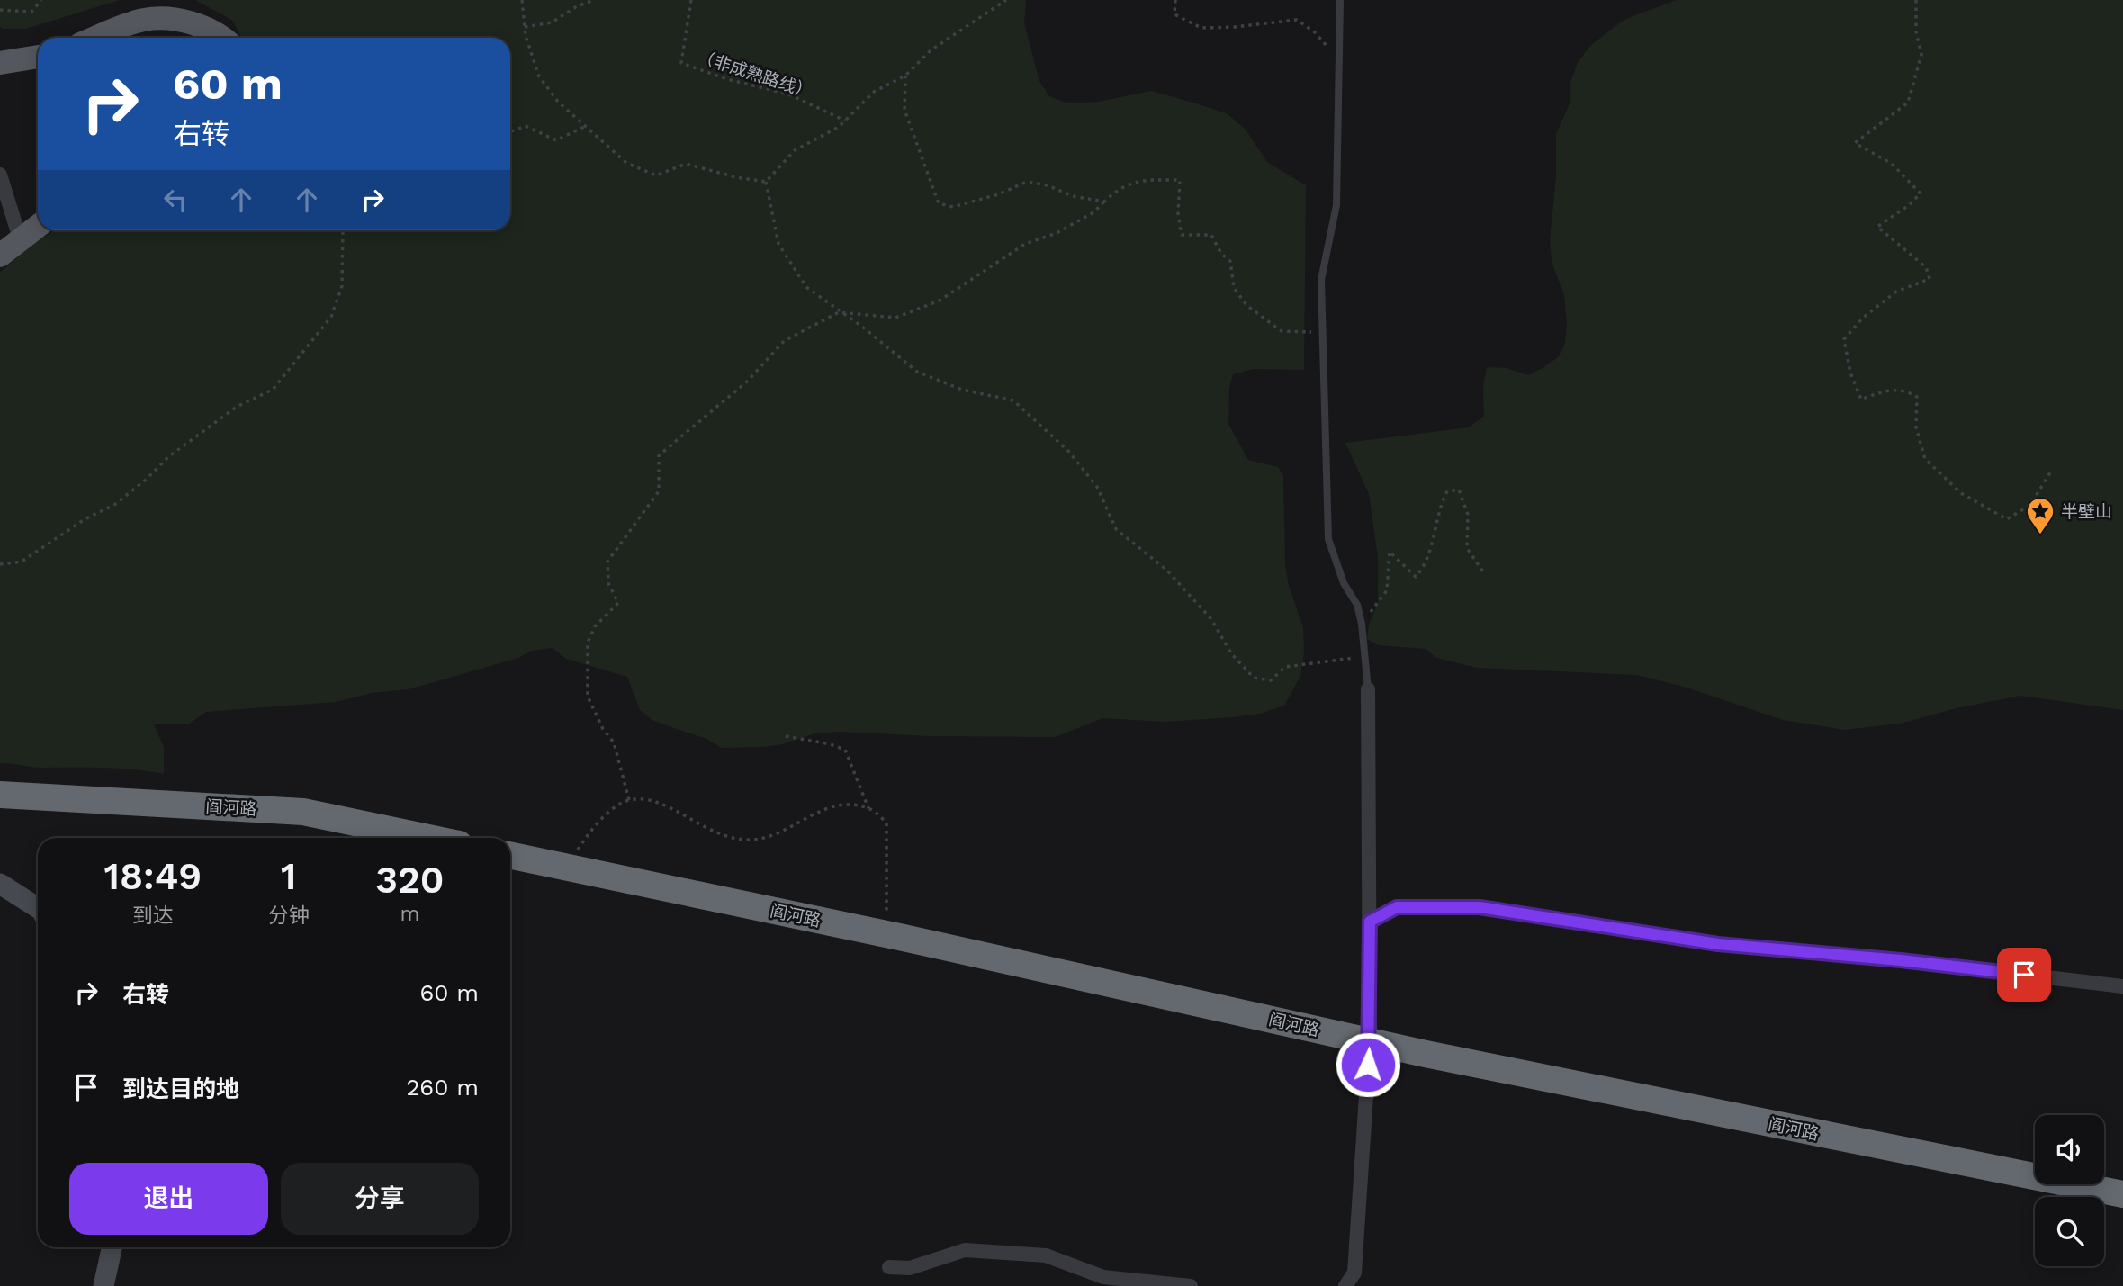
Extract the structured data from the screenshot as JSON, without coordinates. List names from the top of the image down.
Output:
{
  "streets": {
    "highway": ["阎河路"],
    "path": ["（非成熟路线）"]
  },
  "places": {
    "place": ["半壁山"]
  },
  "page": {
    "turn": ["60 m", "右转"],
    "eta": [
      "18:49",
      "到达",
      "1",
      "分钟",
      "320",
      "m"
    ],
    "list": [
      {
        "name": "右转",
        "value": "60 m"
      },
      {
        "name": "到达目的地",
        "value": "260 m"
      }
    ],
    "buttons": ["退出", "分享"]
  }
}
